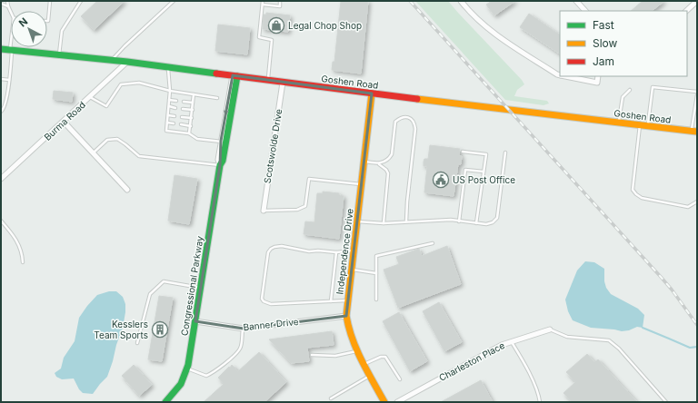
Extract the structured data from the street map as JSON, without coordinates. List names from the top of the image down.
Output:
{
  "streets": {
    "main road": ["Goshen Road", "Independence Drive", "Congressional Parkway"],
    "street": [
      "Burma Road",
      "Scotswolde Drive",
      "Banner Drive",
      "Charleston Place"
    ]
  },
  "crossings": [
    ["Goshen Road", "Burma Road"],
    ["Goshen Road", "Scotswolde Drive"],
    ["Goshen Road", "Independence Drive"],
    ["Goshen Road", "Congressional Parkway"],
    ["Independence Drive", "Banner Drive"],
    ["Congressional Parkway", "Banner Drive"]
  ],
  "places": {
    "shop": ["Legal Chop Shop"],
    "public building": ["US Post Office"],
    "building": ["Kesslers Team Sports"]
  },
  "legend": ["Fast", "Slow", "Jam"],
  "north": "top left"
}
